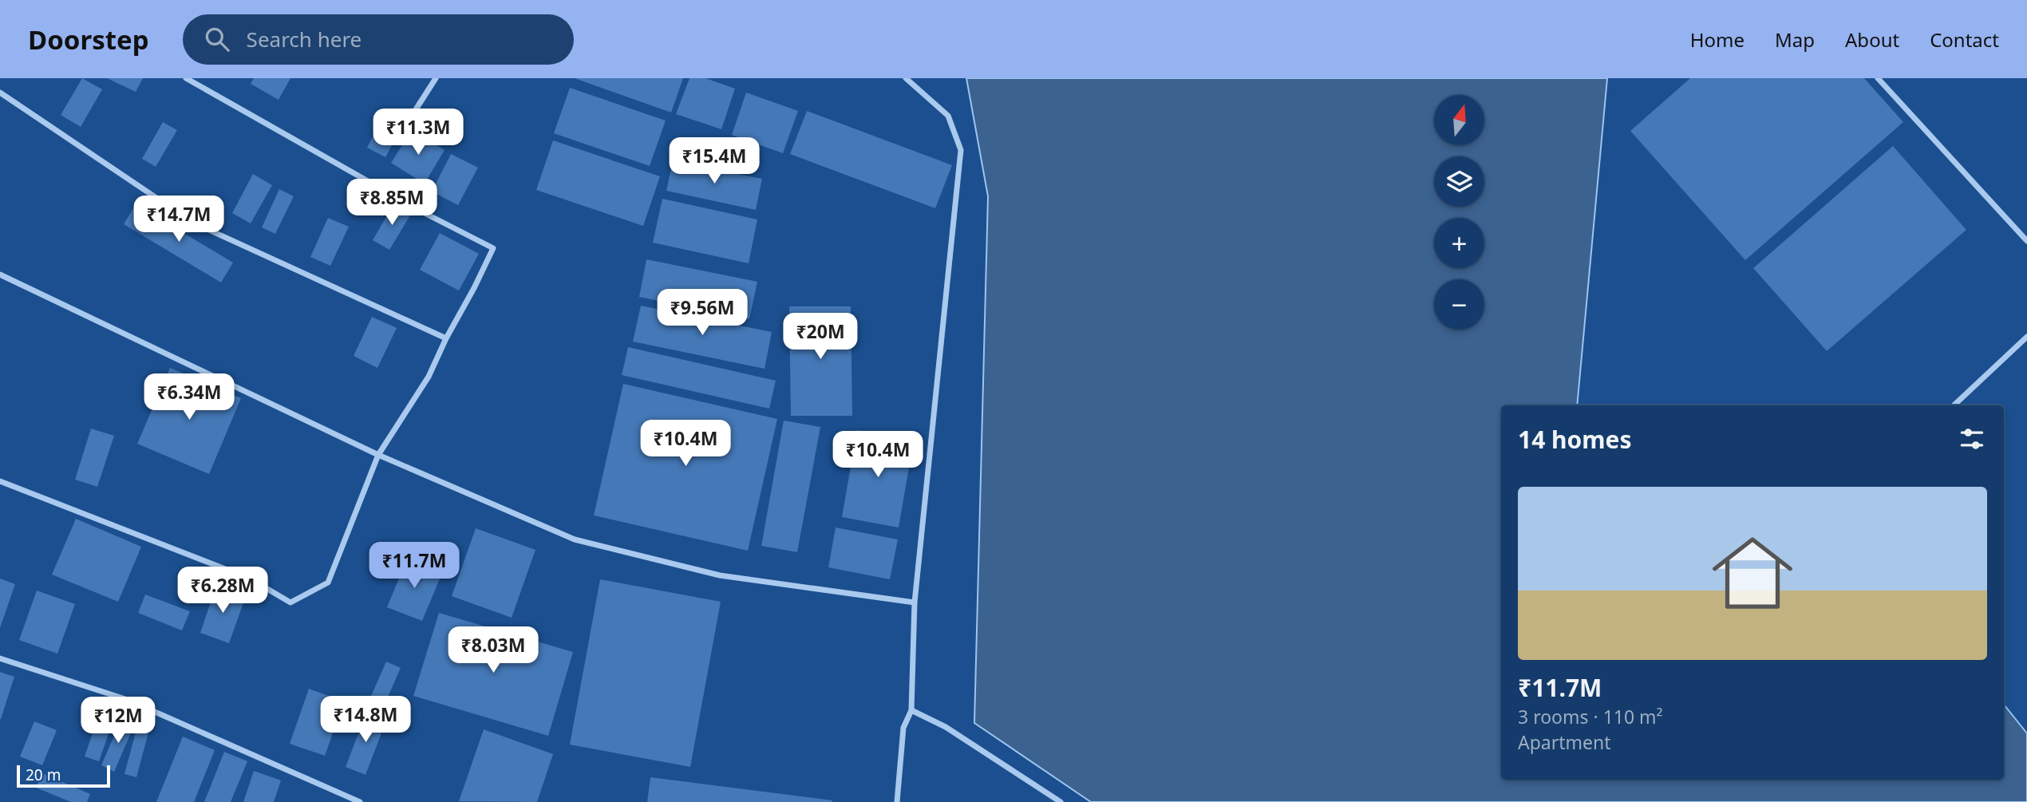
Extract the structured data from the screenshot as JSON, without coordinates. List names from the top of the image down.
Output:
{
  "scale_bar": "20 m",
  "north": "top",
  "page": {
    "header": "Doorstep",
    "search": "Search here",
    "nav": [
      "Home",
      "Map",
      "About",
      "Contact"
    ],
    "map_buttons": ["+", "−"],
    "price": [
      "₹11.3M",
      "₹15.4M",
      "₹8.85M",
      "₹14.7M",
      "₹9.56M",
      "₹20M",
      "₹6.34M",
      "₹10.4M",
      "₹10.4M",
      "₹11.7M",
      "₹6.28M",
      "₹8.03M",
      "₹14.8M",
      "₹12M"
    ],
    "heading": "14 homes",
    "list": [
      {
        "name": "₹11.7M",
        "note": "3 rooms · 110 m² · Apartment"
      }
    ],
    "scale": "20 m"
  }
}
